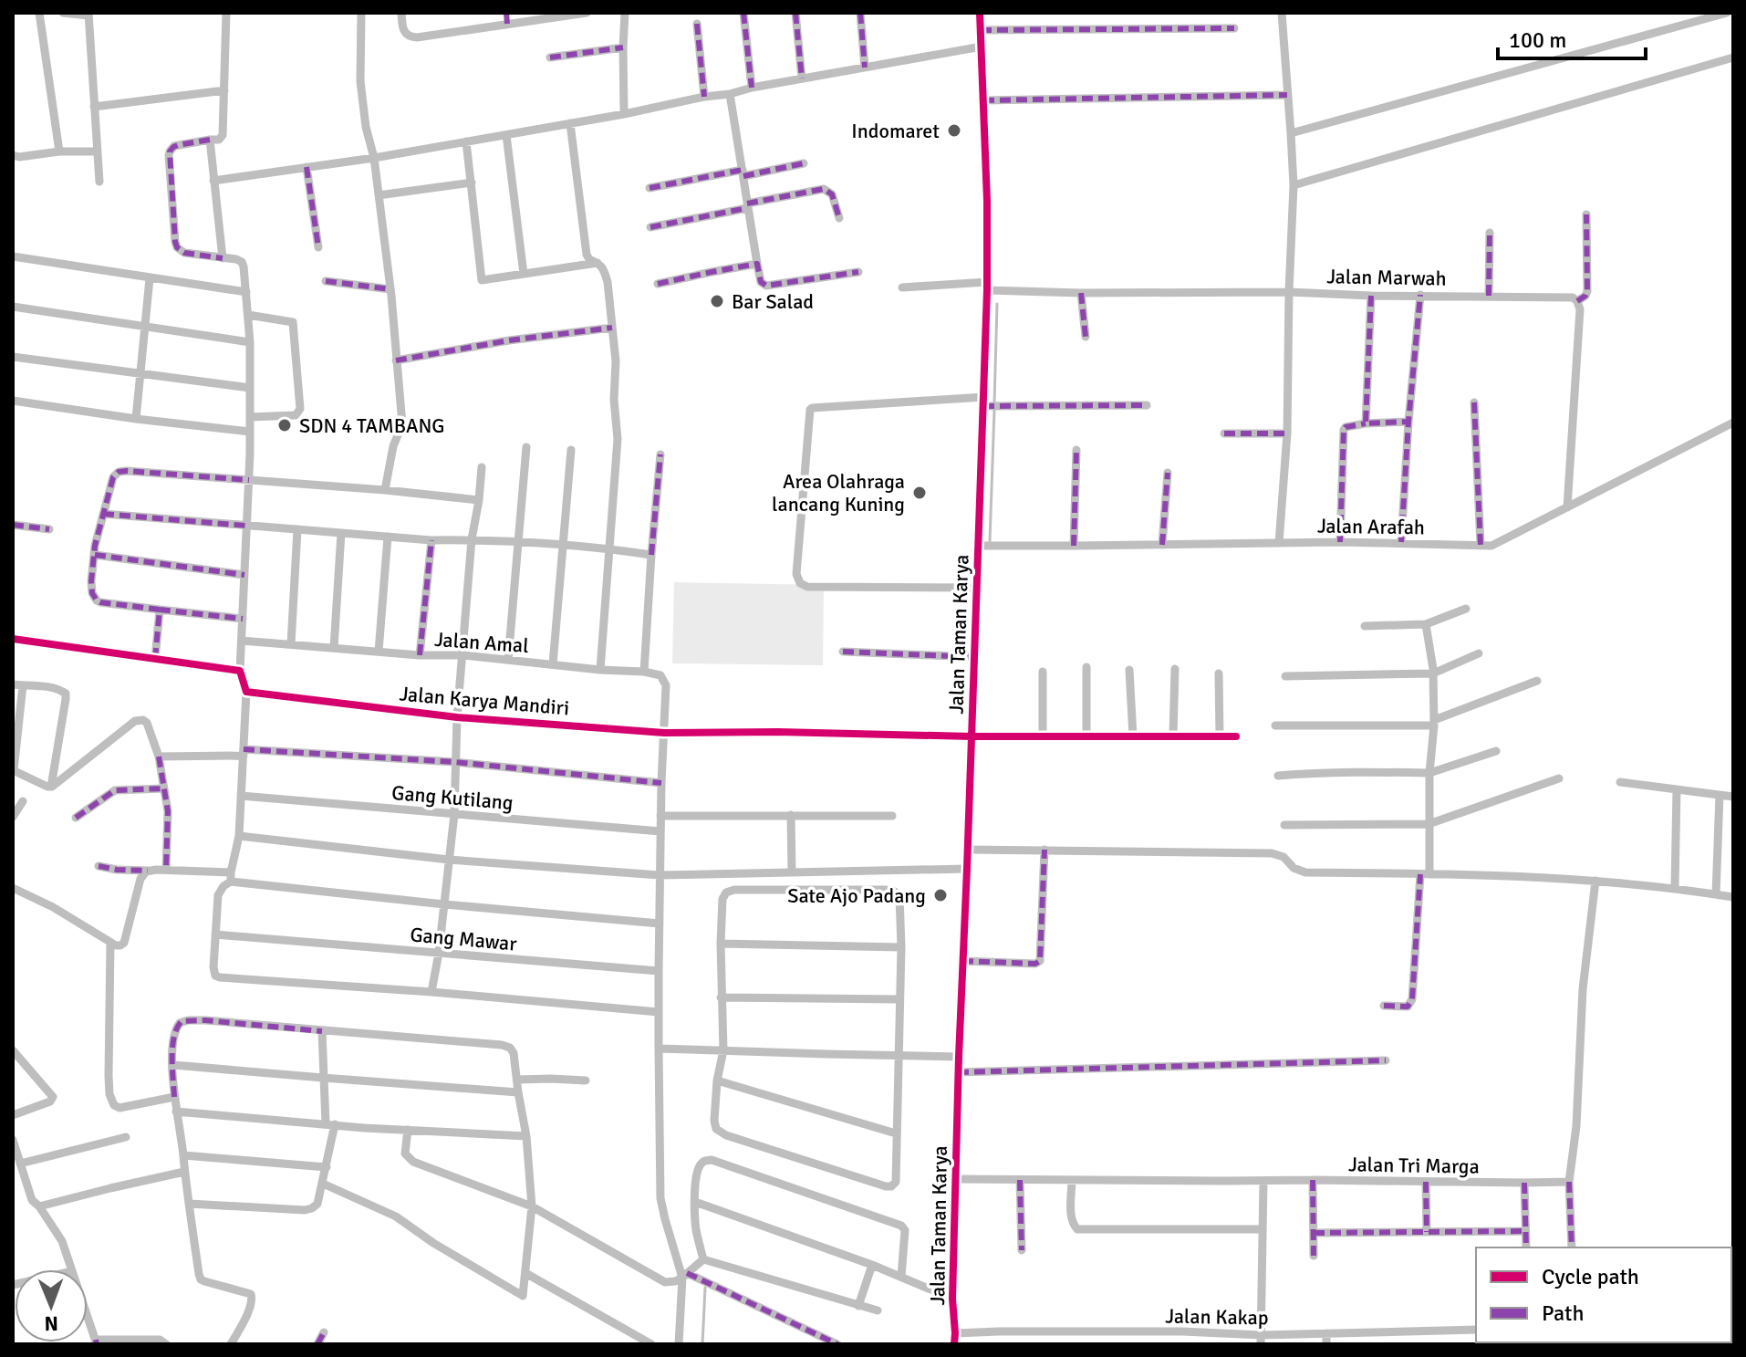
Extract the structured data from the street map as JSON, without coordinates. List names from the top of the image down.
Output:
{
  "streets": {
    "street": [
      "Jalan Marwah",
      "Jalan Arafah",
      "Jalan Taman Karya",
      "Jalan Amal",
      "Jalan Karya Mandiri",
      "Gang Kutilang",
      "Gang Mawar",
      "Jalan Tri Marga",
      "Jalan Kakap"
    ]
  },
  "crossings": [
    ["Jalan Marwah", "Jalan Taman Karya"],
    ["Jalan Arafah", "Jalan Taman Karya"],
    ["Jalan Taman Karya", "Jalan Karya Mandiri"],
    ["Jalan Taman Karya", "Jalan Tri Marga"],
    ["Jalan Taman Karya", "Jalan Kakap"]
  ],
  "places": [
    "Indomaret",
    "Bar Salad",
    "SDN 4 TAMBANG",
    "Area Olahraga lancang Kuning",
    "Sate Ajo Padang"
  ],
  "legend": ["Cycle path", "Path"],
  "scale_bar": "100 m",
  "north": "bottom"
}
